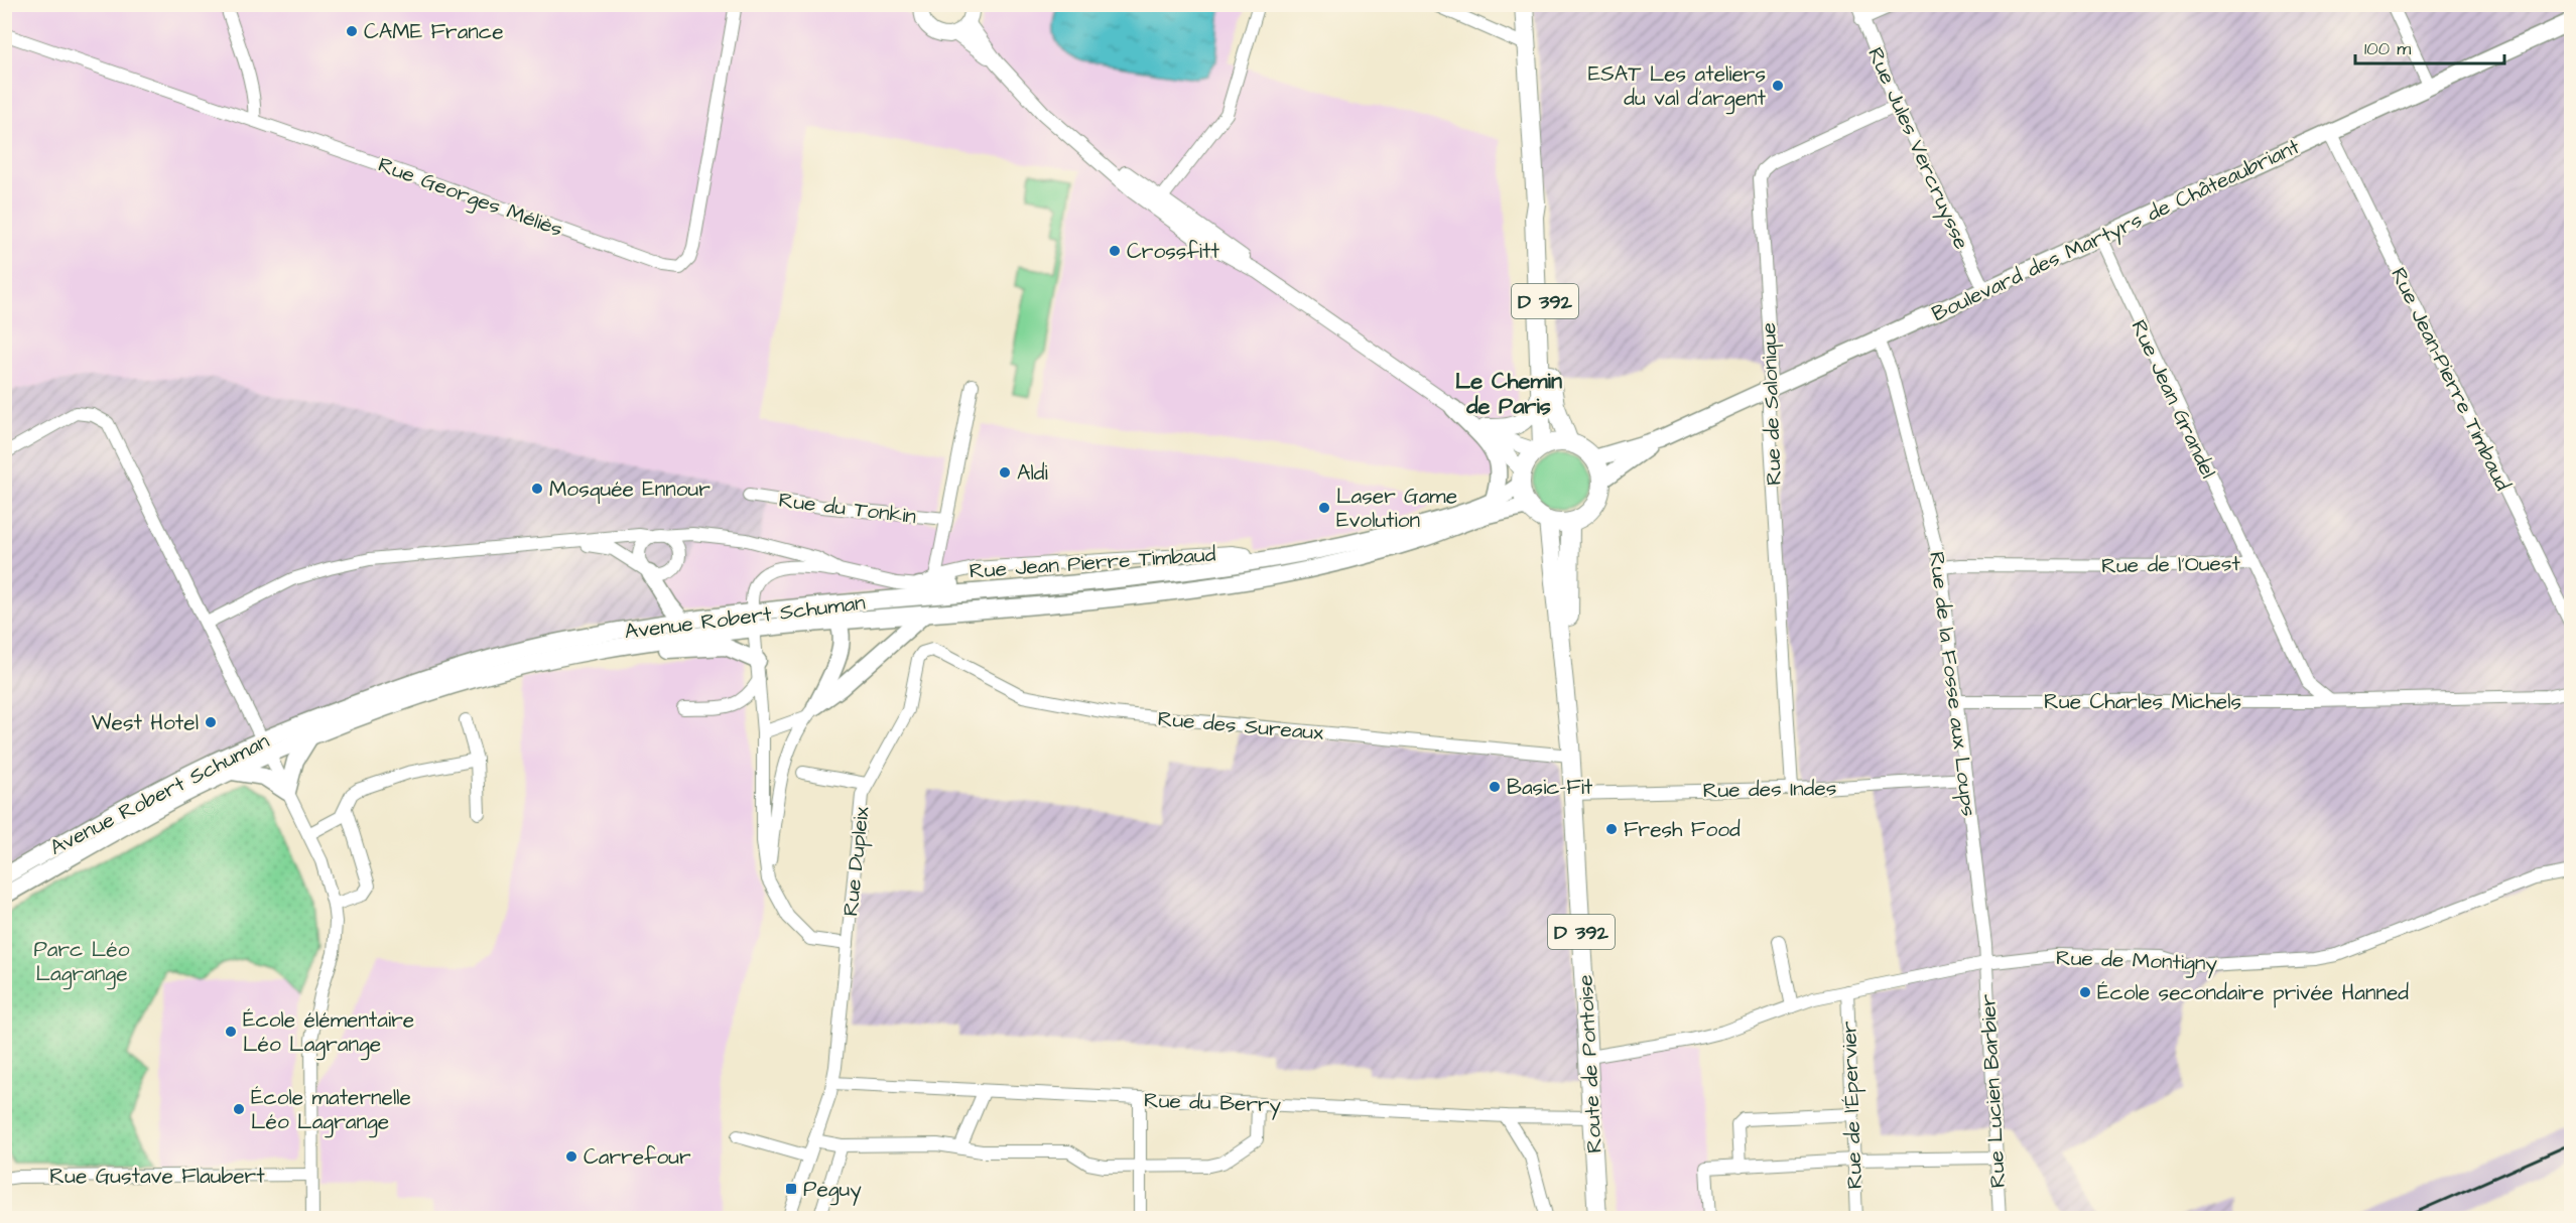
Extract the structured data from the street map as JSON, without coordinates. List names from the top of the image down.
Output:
{
  "streets": {
    "main road": [
      "Boulevard des Martyrs de Châteaubriant",
      "D 392",
      "Avenue Robert Schuman",
      "Route de Pontoise"
    ],
    "street": [
      "Rue Jules Vercruysse",
      "Rue Georges Méliès",
      "Rue Jean-Pierre Timbaud",
      "Rue Jean Grandel",
      "Rue de Salonique",
      "Rue du Tonkin",
      "Rue Jean Pierre Timbaud",
      "Rue de l'Ouest",
      "Rue de la Fosse aux Loups",
      "Rue Charles Michels",
      "Rue des Sureaux",
      "Rue des Indes",
      "Rue Dupleix",
      "Rue de Montigny",
      "Rue Lucien Barbier",
      "Rue du Berry",
      "Rue de l'Épervier",
      "Rue Gustave Flaubert"
    ]
  },
  "crossings": [
    ["Rue Jules Vercruysse", "Boulevard des Martyrs de Châteaubriant"],
    ["Rue Jules Vercruysse", "Rue de Salonique"],
    ["Boulevard des Martyrs de Châteaubriant", "D 392"],
    ["Boulevard des Martyrs de Châteaubriant", "Rue Jean-Pierre Timbaud"],
    ["Boulevard des Martyrs de Châteaubriant", "Rue Jean Grandel"],
    ["Boulevard des Martyrs de Châteaubriant", "Rue de Salonique"],
    ["Boulevard des Martyrs de Châteaubriant", "Avenue Robert Schuman"],
    ["Boulevard des Martyrs de Châteaubriant", "Rue de la Fosse aux Loups"],
    ["Boulevard des Martyrs de Châteaubriant", "Route de Pontoise"],
    ["D 392", "Avenue Robert Schuman"],
    ["D 392", "Route de Pontoise"],
    ["Rue Jean Grandel", "Rue de l'Ouest"],
    ["Rue de Salonique", "Rue des Indes"],
    ["Rue Jean Pierre Timbaud", "Avenue Robert Schuman"],
    ["Rue de l'Ouest", "Rue de la Fosse aux Loups"],
    ["Rue de l'Ouest", "Rue Charles Michels"],
    ["Avenue Robert Schuman", "Route de Pontoise"],
    ["Rue de la Fosse aux Loups", "Rue Charles Michels"],
    ["Rue de la Fosse aux Loups", "Rue des Indes"],
    ["Rue de la Fosse aux Loups", "Rue de Montigny"],
    ["Rue de la Fosse aux Loups", "Rue Lucien Barbier"],
    ["Rue des Sureaux", "Rue Dupleix"],
    ["Rue des Sureaux", "Route de Pontoise"],
    ["Rue des Indes", "Route de Pontoise"],
    ["Rue Dupleix", "Rue du Berry"],
    ["Rue de Montigny", "Route de Pontoise"],
    ["Rue de Montigny", "Rue Lucien Barbier"],
    ["Rue de Montigny", "Rue de l'Épervier"],
    ["Route de Pontoise", "Rue du Berry"]
  ],
  "districts": ["Le Chemin de Paris"],
  "parks": ["Parc Léo Lagrange"],
  "places": {
    "other": [
      "CAME France",
      "ESAT Les ateliers du val d'argent",
      "Crossfitt",
      "Aldi",
      "Mosquée Ennour",
      "Laser Game Evolution",
      "West Hotel",
      "Basic-Fit",
      "Fresh Food",
      "École secondaire privée Hanned",
      "École élémentaire Léo Lagrange",
      "École maternelle Léo Lagrange",
      "Carrefour"
    ],
    "transit": ["Peguy"]
  },
  "scale_bar": "100 m"
}
